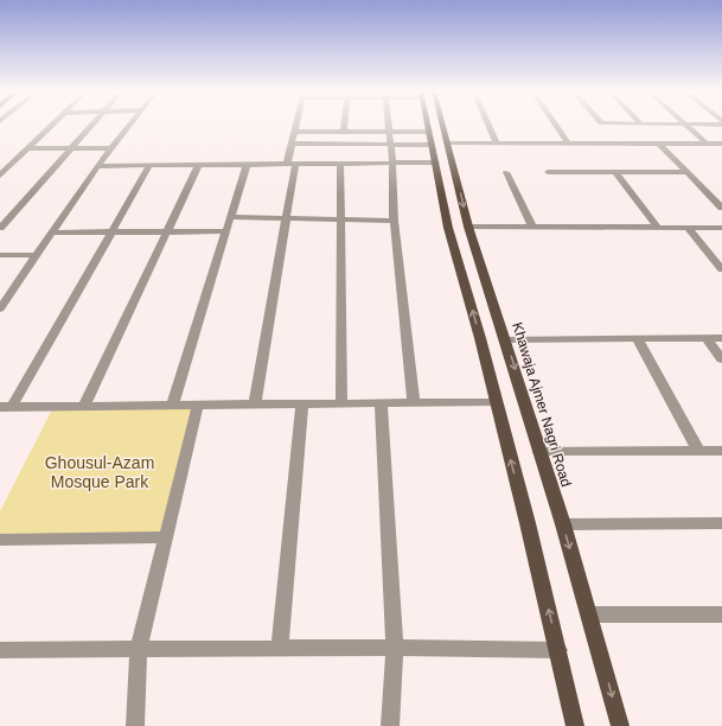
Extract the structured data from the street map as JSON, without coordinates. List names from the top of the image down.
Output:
{
  "streets": {
    "main road": ["Khawaja Ajmer Nagri Road"]
  },
  "parks": ["Ghousul-Azam Mosque Park"]
}
